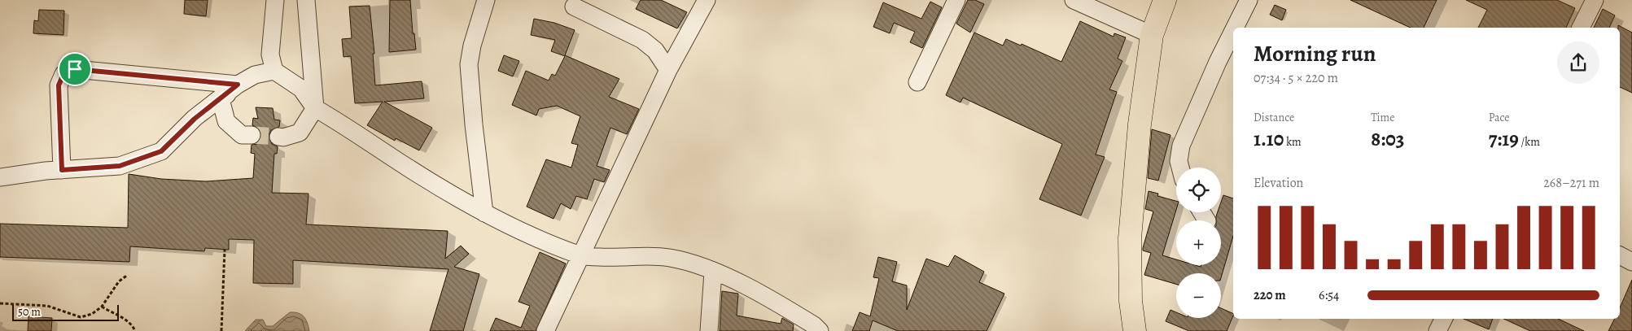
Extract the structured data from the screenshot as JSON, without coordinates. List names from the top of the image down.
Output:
{
  "scale_bar": "50 m",
  "page": {
    "heading": ["Morning run", "07:34 · 5 × 220 m"],
    "stats": [
      ["Distance", "1.10 km"],
      ["Time", "8:03"],
      ["Pace", "7:19 /km"]
    ],
    "chart": ["Elevation", "268–271 m"],
    "map_buttons": ["+", "−"],
    "list": [
      {
        "name": "220 m",
        "note": "6:54"
      }
    ],
    "scale": "50 m"
  }
}
